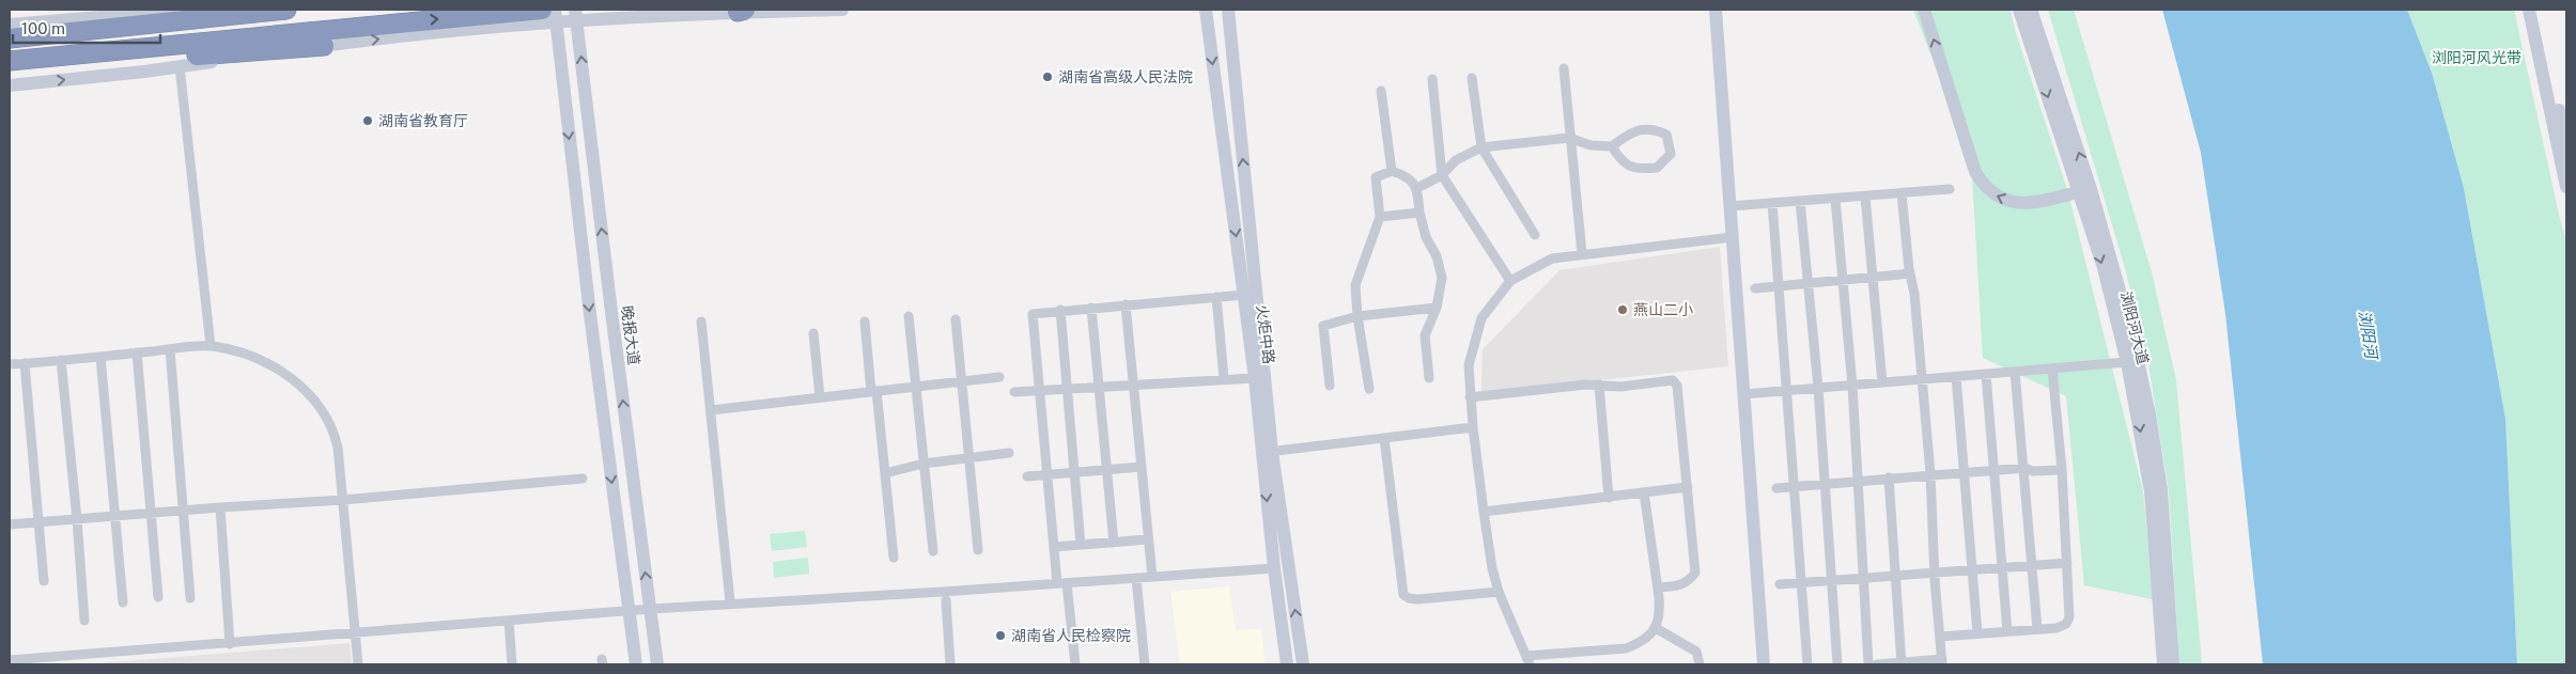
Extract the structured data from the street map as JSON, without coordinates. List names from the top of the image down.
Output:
{
  "streets": {
    "main road": ["浏阳河大道", "火炬中路", "晚报大道"]
  },
  "water": ["浏阳河"],
  "parks": ["浏阳河风光带"],
  "places": [
    "湖南省高级人民法院",
    "湖南省教育厅",
    "燕山二小",
    "湖南省人民检察院"
  ],
  "scale_bar": "100 m"
}
